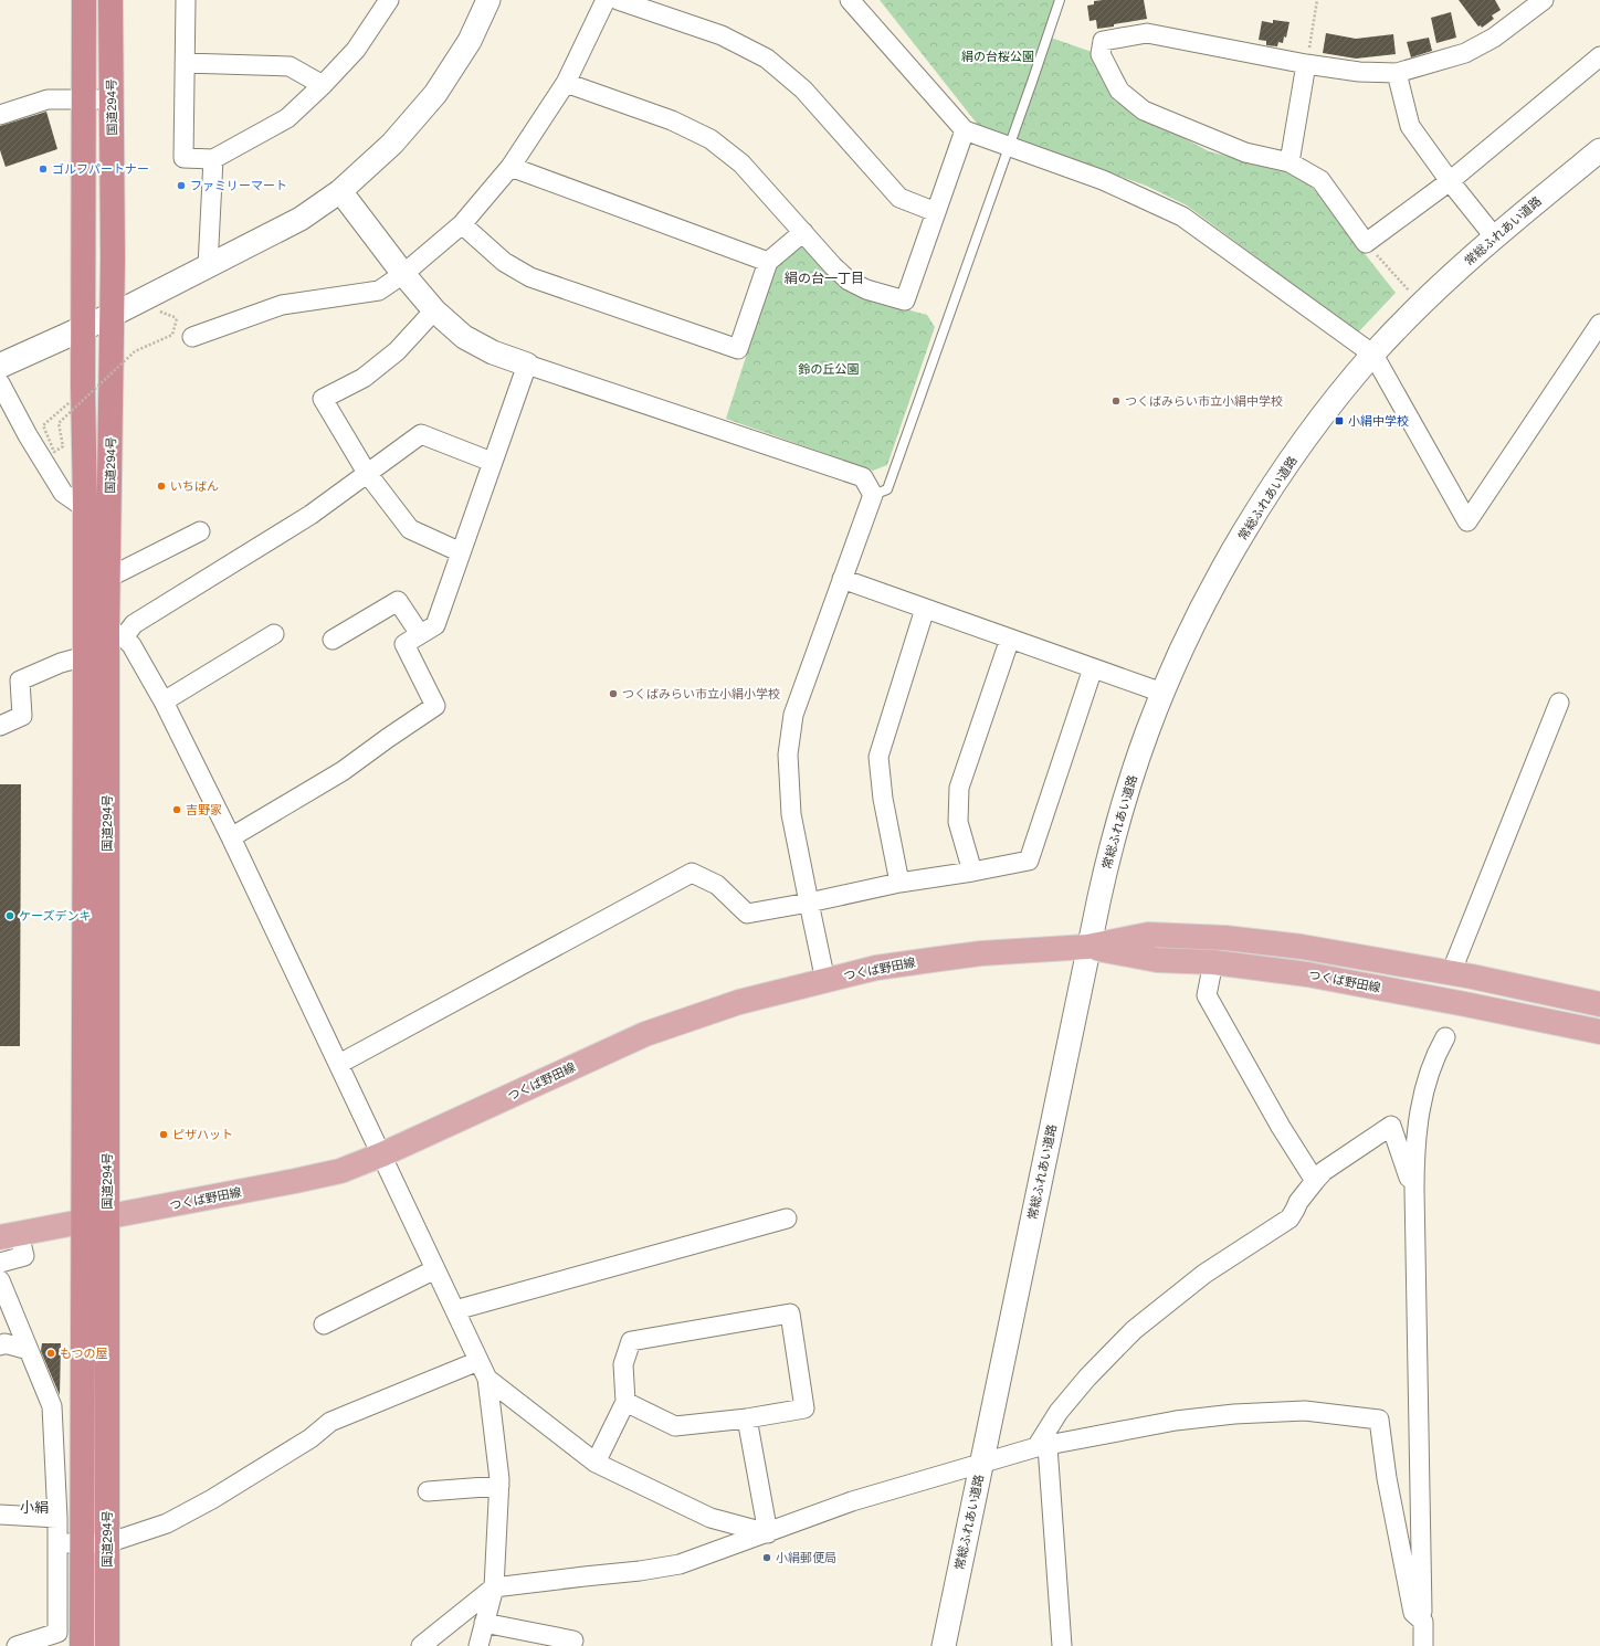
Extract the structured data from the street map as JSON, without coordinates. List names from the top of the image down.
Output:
{
  "streets": {
    "highway": ["国道294号"],
    "main road": ["つくば野田線"],
    "street": ["常総ふれあい道路"]
  },
  "crossings": [
    ["国道294号", "つくば野田線"],
    ["常総ふれあい道路", "つくば野田線"]
  ],
  "districts": ["絹の台一丁目", "小絹"],
  "parks": ["絹の台桜公園", "鈴の丘公園"],
  "places": {
    "other": [
      "ゴルフパートナー",
      "ファミリーマート",
      "つくばみらい市立小絹中学校",
      "いちばん",
      "つくばみらい市立小絹小学校",
      "吉野家",
      "ケーズデンキ",
      "ピザハット",
      "もつの屋",
      "小絹郵便局"
    ],
    "transit": ["小絹中学校"]
  }
}
